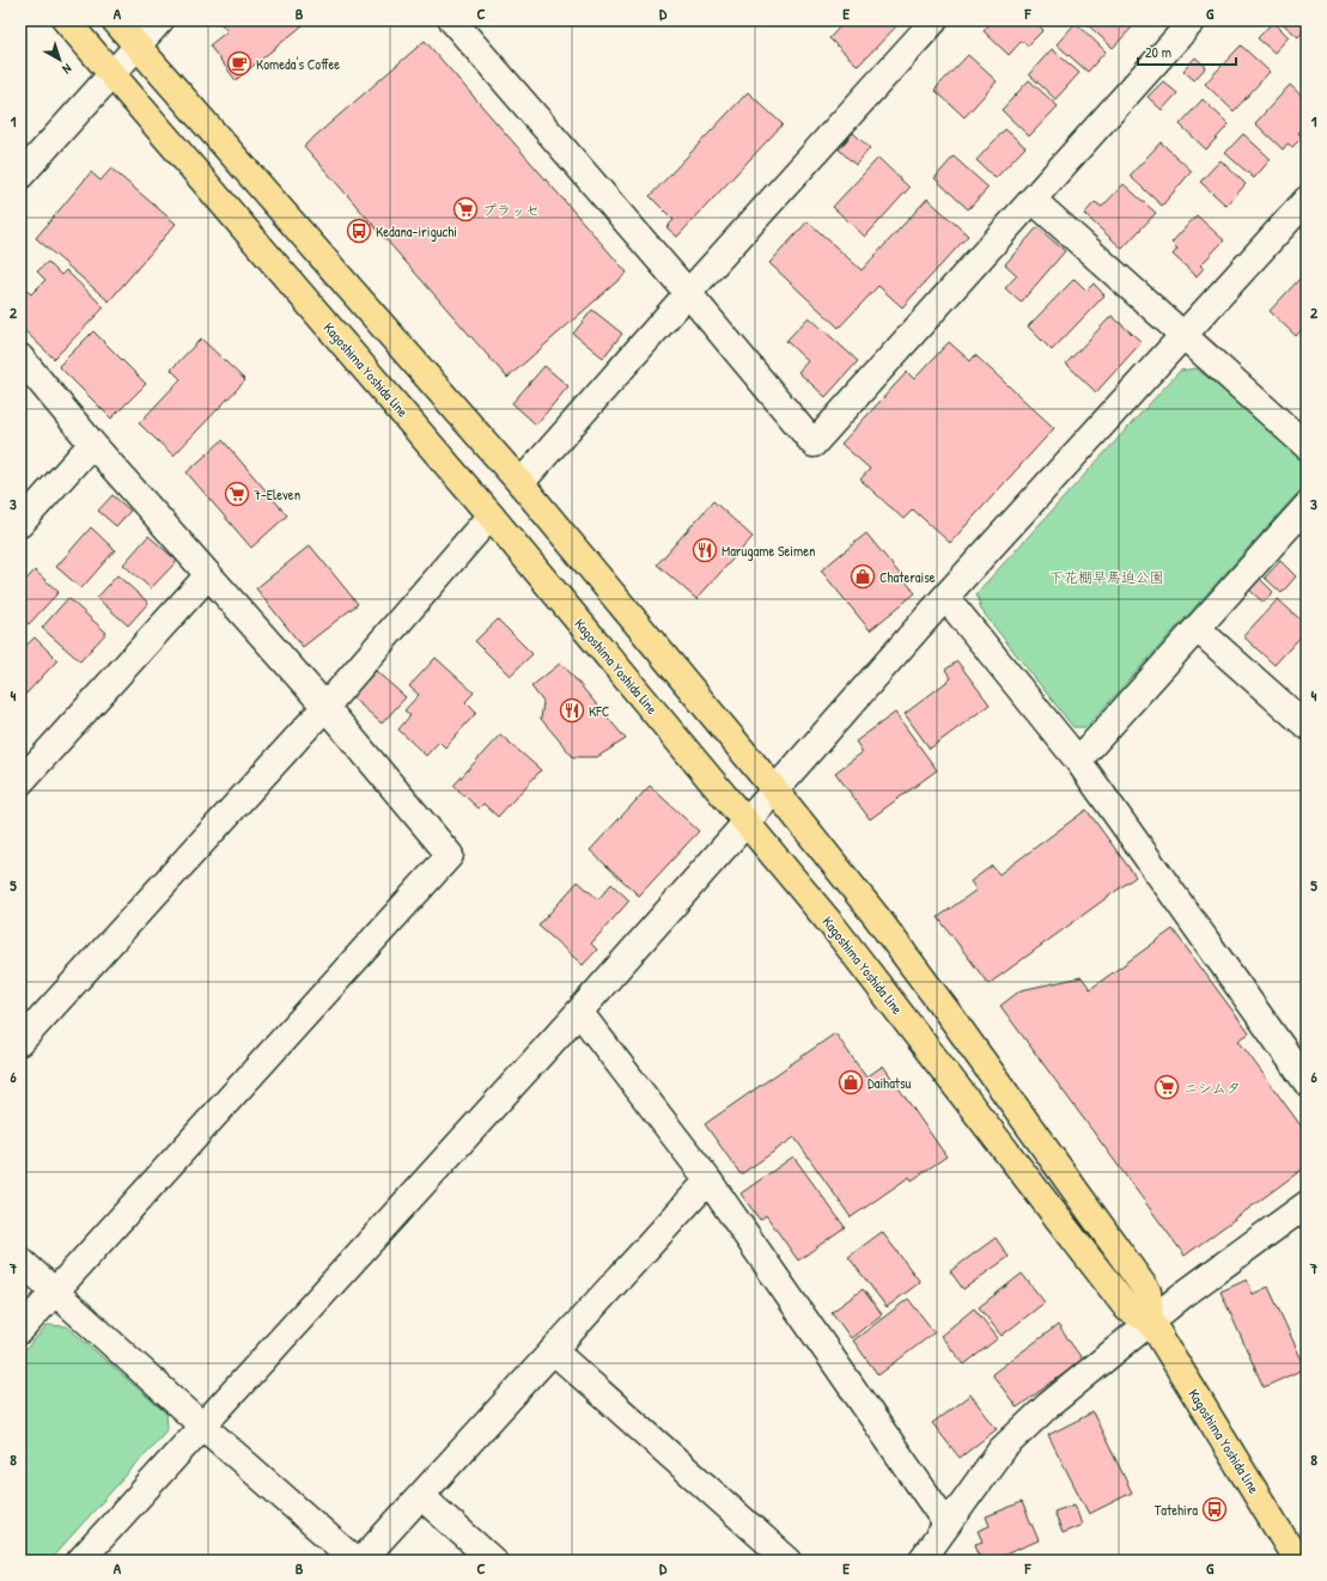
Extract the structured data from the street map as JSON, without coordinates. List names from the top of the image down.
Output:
{
  "streets": {
    "main road": ["Kagoshima Yoshida line"]
  },
  "parks": ["下花棚早馬迫公園"],
  "places": {
    "cafe": ["Komeda's Coffee"],
    "supermarket": ["プラッセ", "7-Eleven", "ニシムタ"],
    "bus stop": ["Kedana-iriguchi", "Tatehira"],
    "restaurant": ["Marugame Seimen", "KFC"],
    "shop": ["Chateraise", "Daihatsu"]
  },
  "scale_bar": "20 m",
  "north": "bottom right",
  "grid": {
    "columns": [
      "A",
      "B",
      "C",
      "D",
      "E",
      "F",
      "G"
    ],
    "rows": [
      "1",
      "2",
      "3",
      "4",
      "5",
      "6",
      "7",
      "8"
    ]
  }
}
